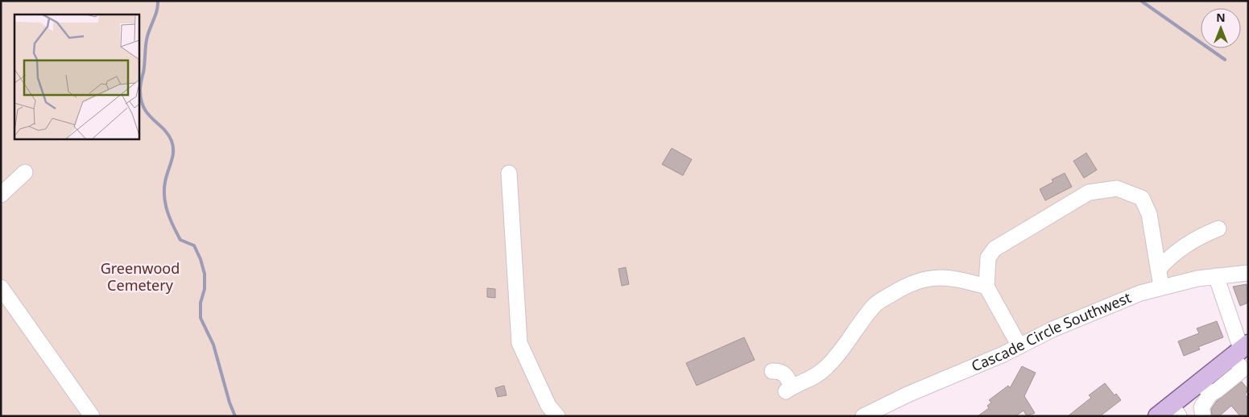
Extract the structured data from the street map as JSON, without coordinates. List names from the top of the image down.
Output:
{
  "streets": {
    "street": ["Cascade Circle Southwest"]
  },
  "parks": ["Greenwood Cemetery"],
  "north": "top"
}
